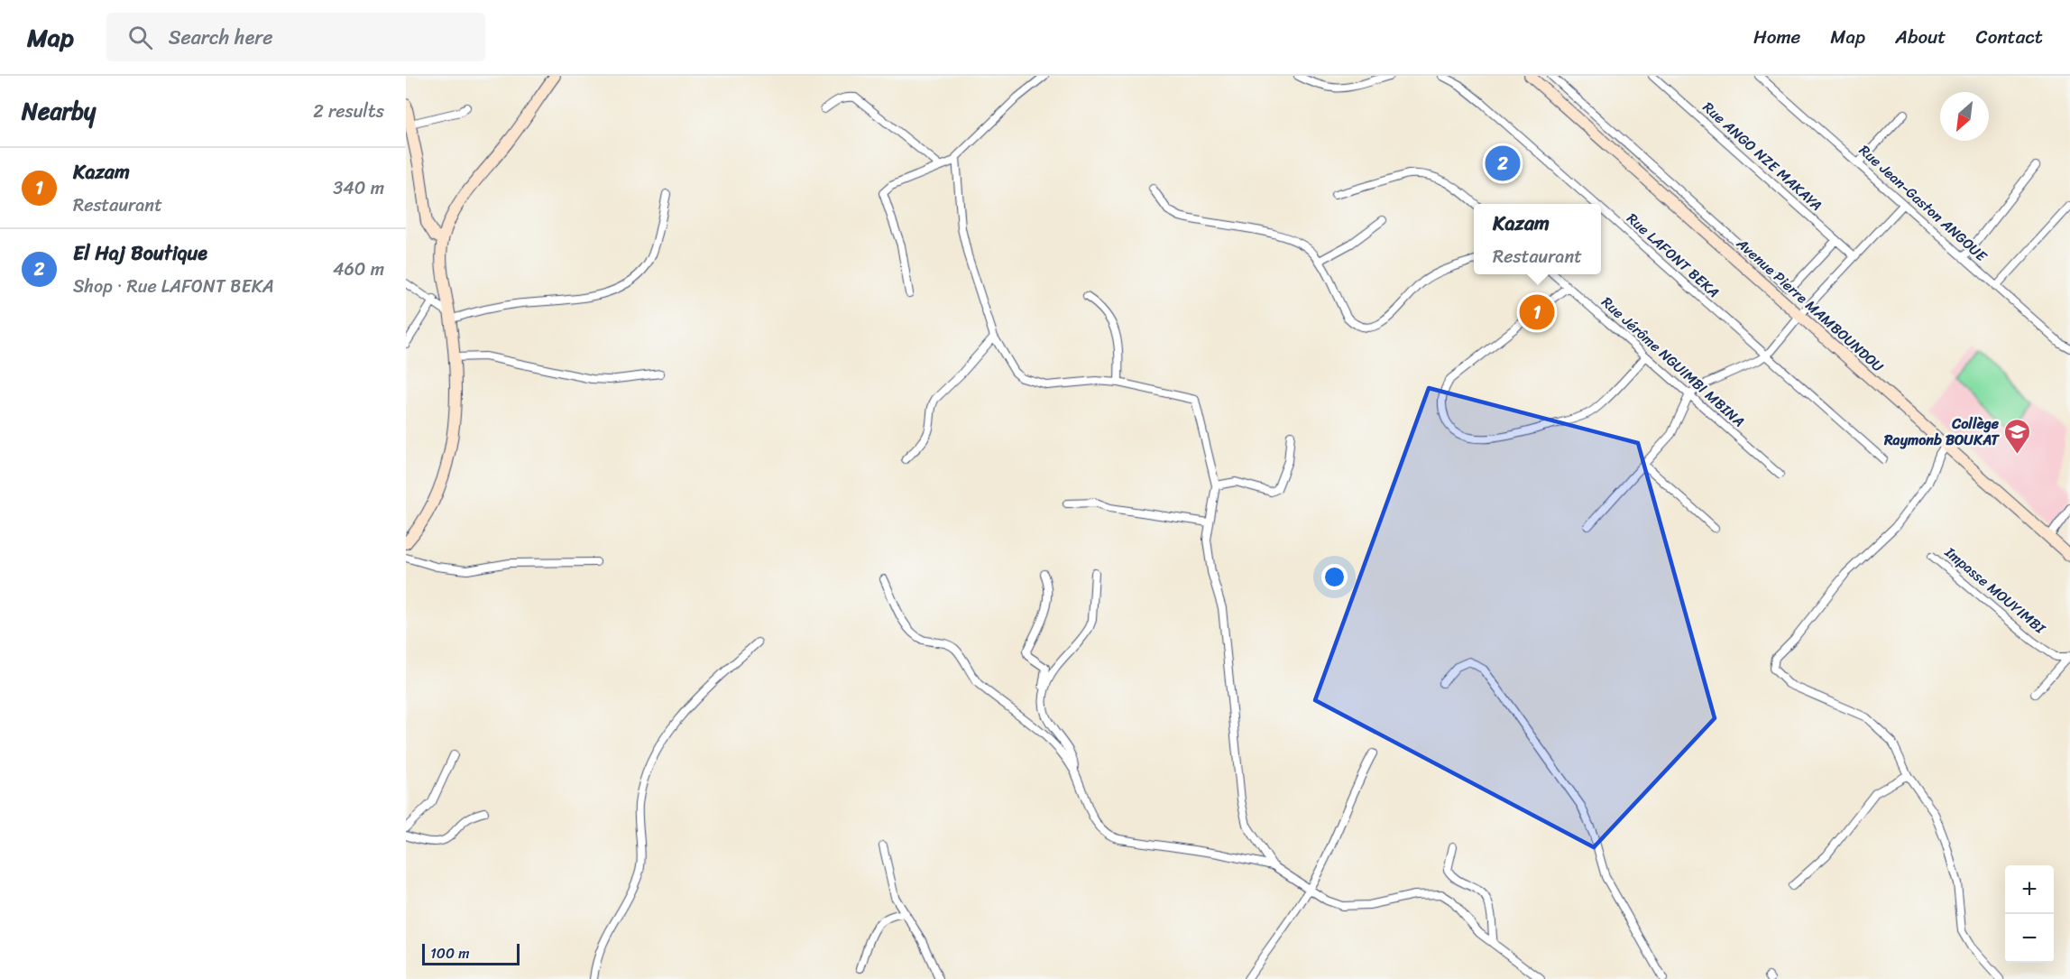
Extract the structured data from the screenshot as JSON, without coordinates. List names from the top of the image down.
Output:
{
  "streets": {
    "street": [
      "Rue ANGO NZE MAKAYA",
      "Rue Jean-Gaston ANGOUE",
      "Rue LAFONT BEKA",
      "Avenue Pierre MAMBOUNDOU",
      "Rue Jérôme NGUIMBI MBINA",
      "Impasse MOUYIMBI"
    ]
  },
  "places": {
    "school or university": ["Collège Raymonb BOUKAT"]
  },
  "scale_bar": "100 m",
  "north": "bottom left",
  "page": {
    "header": "Map",
    "search": "Search here",
    "nav": [
      "Home",
      "Map",
      "About",
      "Contact"
    ],
    "heading": ["Nearby", "2 results"],
    "pins": ["2", "1"],
    "list": [
      {
        "mark": "1",
        "name": "Kazam",
        "note": "Restaurant",
        "value": "340 m"
      },
      {
        "mark": "2",
        "name": "El Haj Boutique",
        "note": "Shop · Rue LAFONT BEKA",
        "value": "460 m"
      }
    ],
    "popup": ["Kazam", "Restaurant"],
    "map_buttons": ["+", "−"],
    "scale": "100 m"
  }
}
